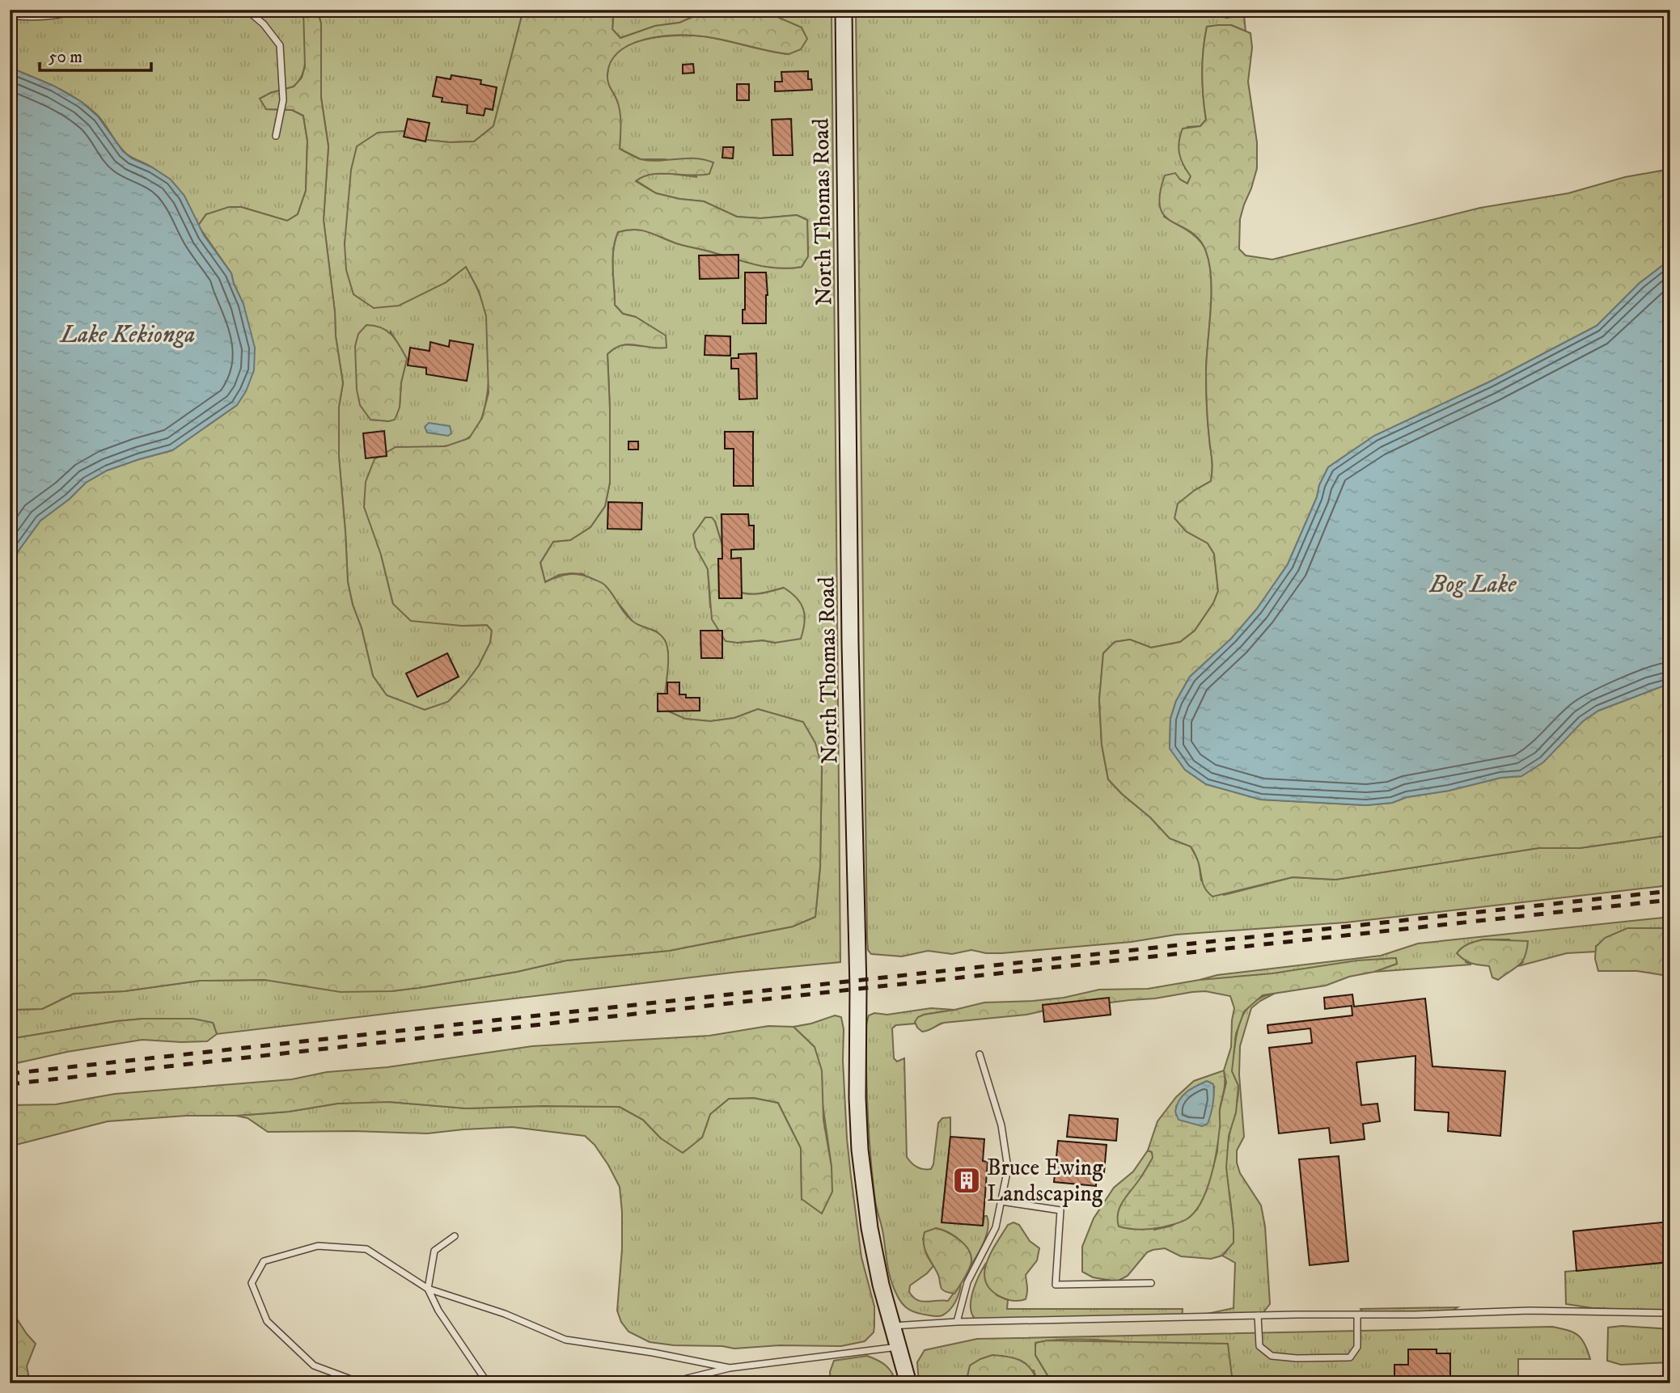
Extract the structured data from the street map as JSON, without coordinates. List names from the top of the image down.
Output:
{
  "streets": {
    "main road": ["North Thomas Road"]
  },
  "water": ["Lake Kekionga", "Bog Lake"],
  "places": {
    "building": ["Bruce Ewing Landscaping"]
  },
  "scale_bar": "50 m"
}
